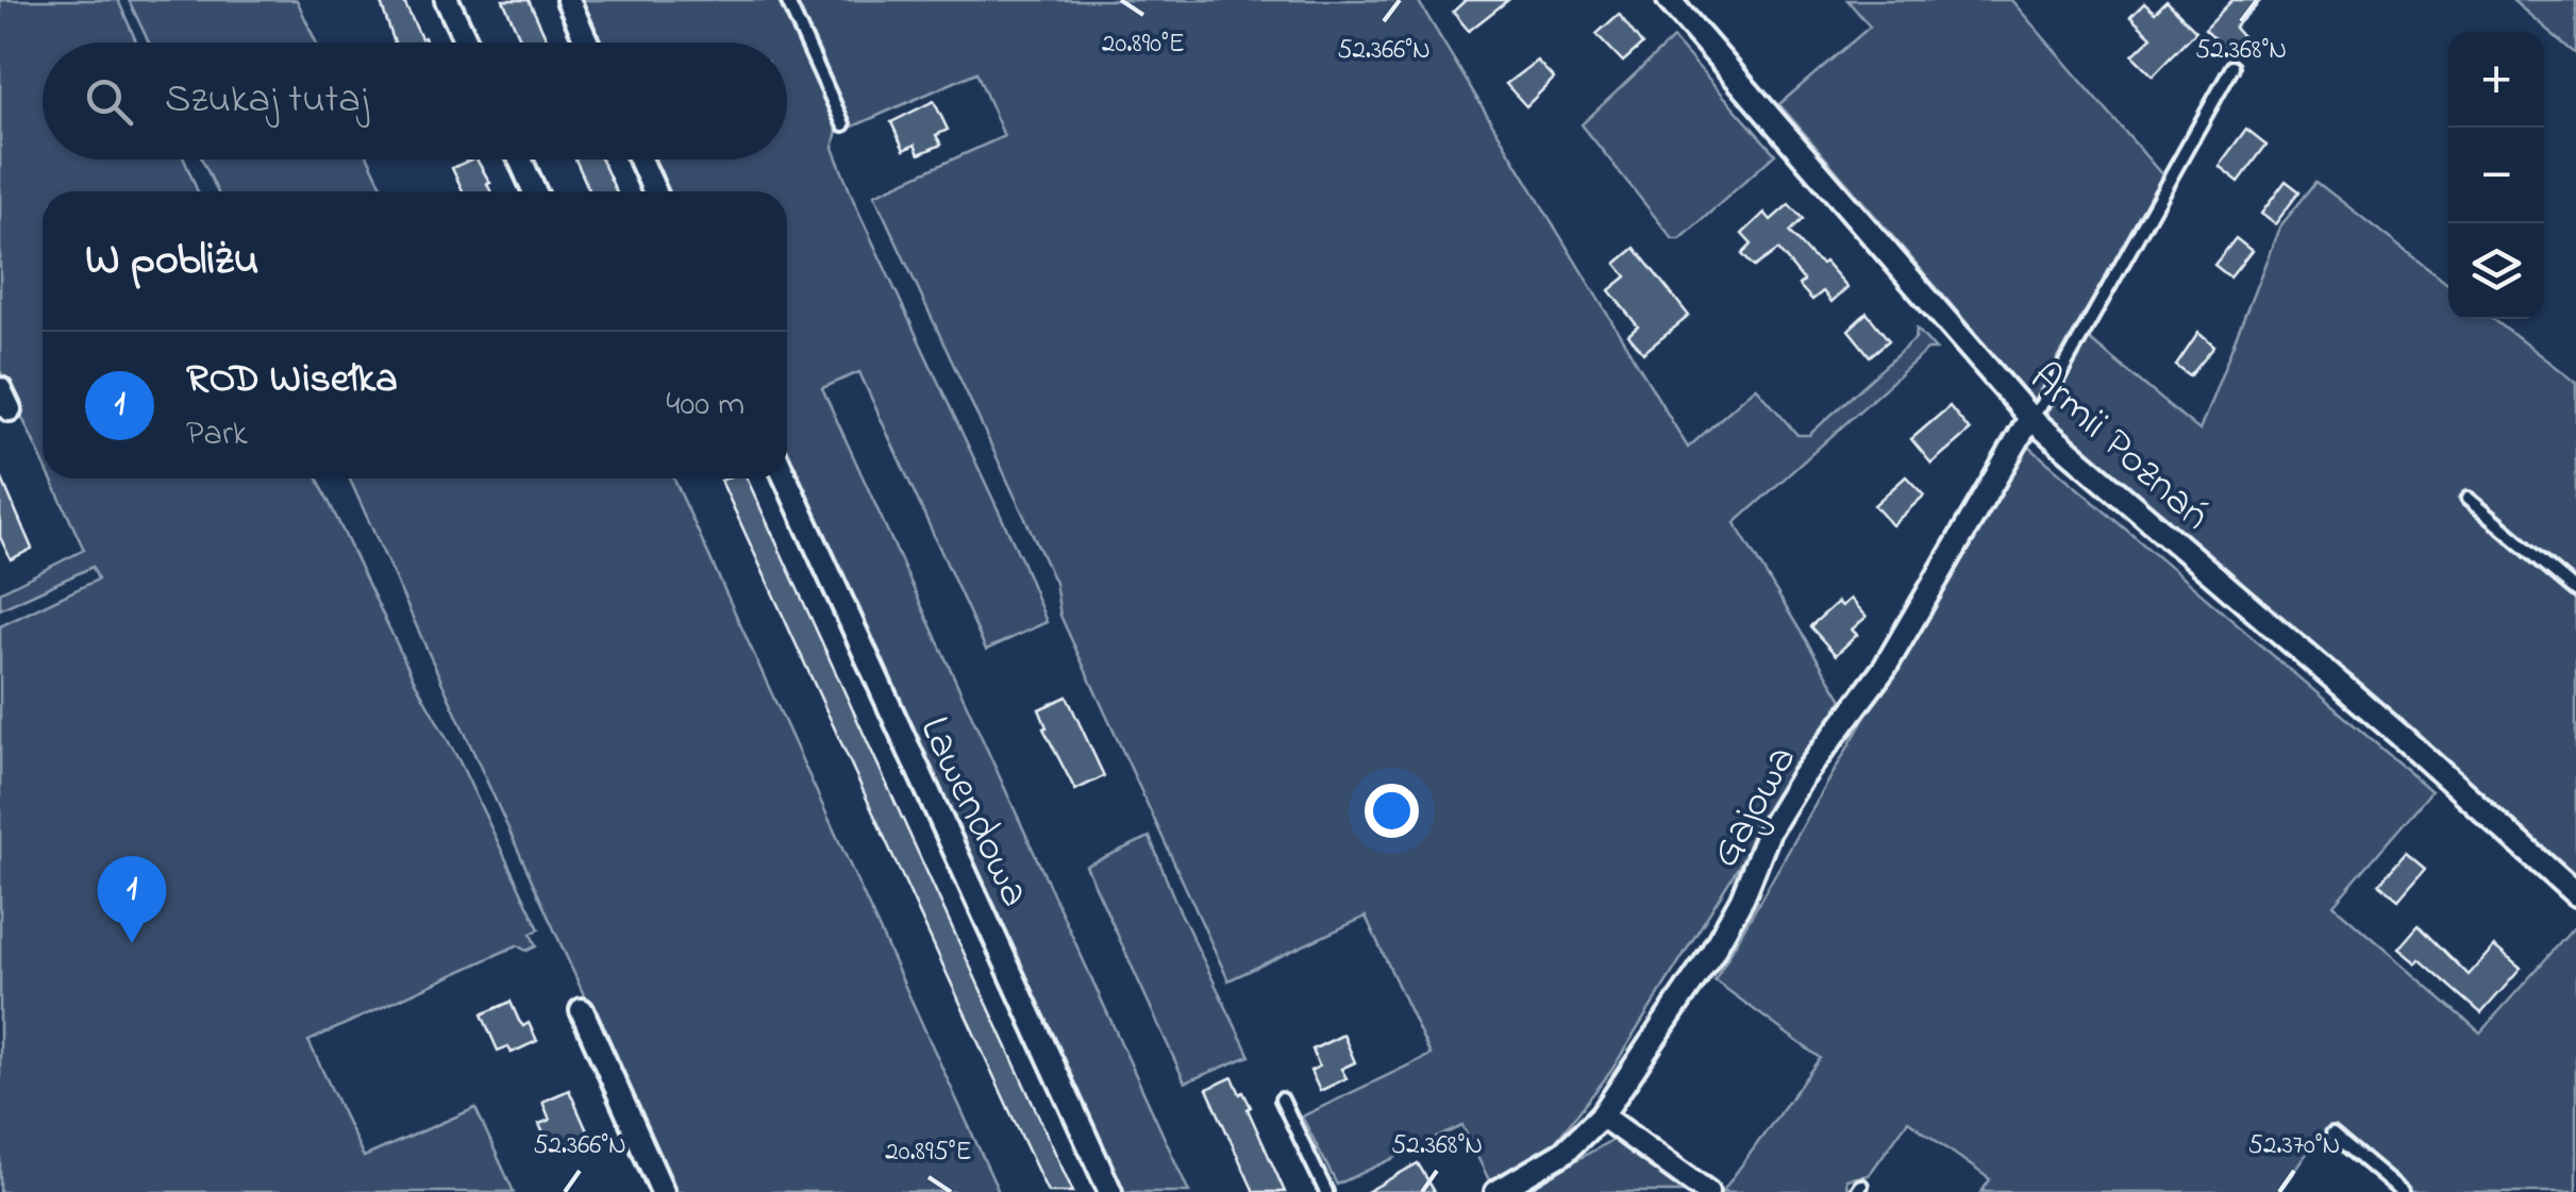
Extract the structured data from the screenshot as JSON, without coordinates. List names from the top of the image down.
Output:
{
  "streets": {
    "street": ["Armii Poznań", "Gajowa", "Lawendowa"]
  },
  "crossings": [
    ["Armii Poznań", "Gajowa"]
  ],
  "page": {
    "map_buttons": ["+", "−"],
    "search": "Szukaj tutaj",
    "heading": "W pobliżu",
    "list": [
      {
        "mark": "1",
        "name": "ROD Wisełka",
        "note": "Park",
        "value": "400 m"
      }
    ],
    "pins": "1"
  },
  "coordinates": [
    "20.890°E",
    "52.366°N",
    "52.368°N",
    "52.370°N",
    "20.895°E"
  ]
}
